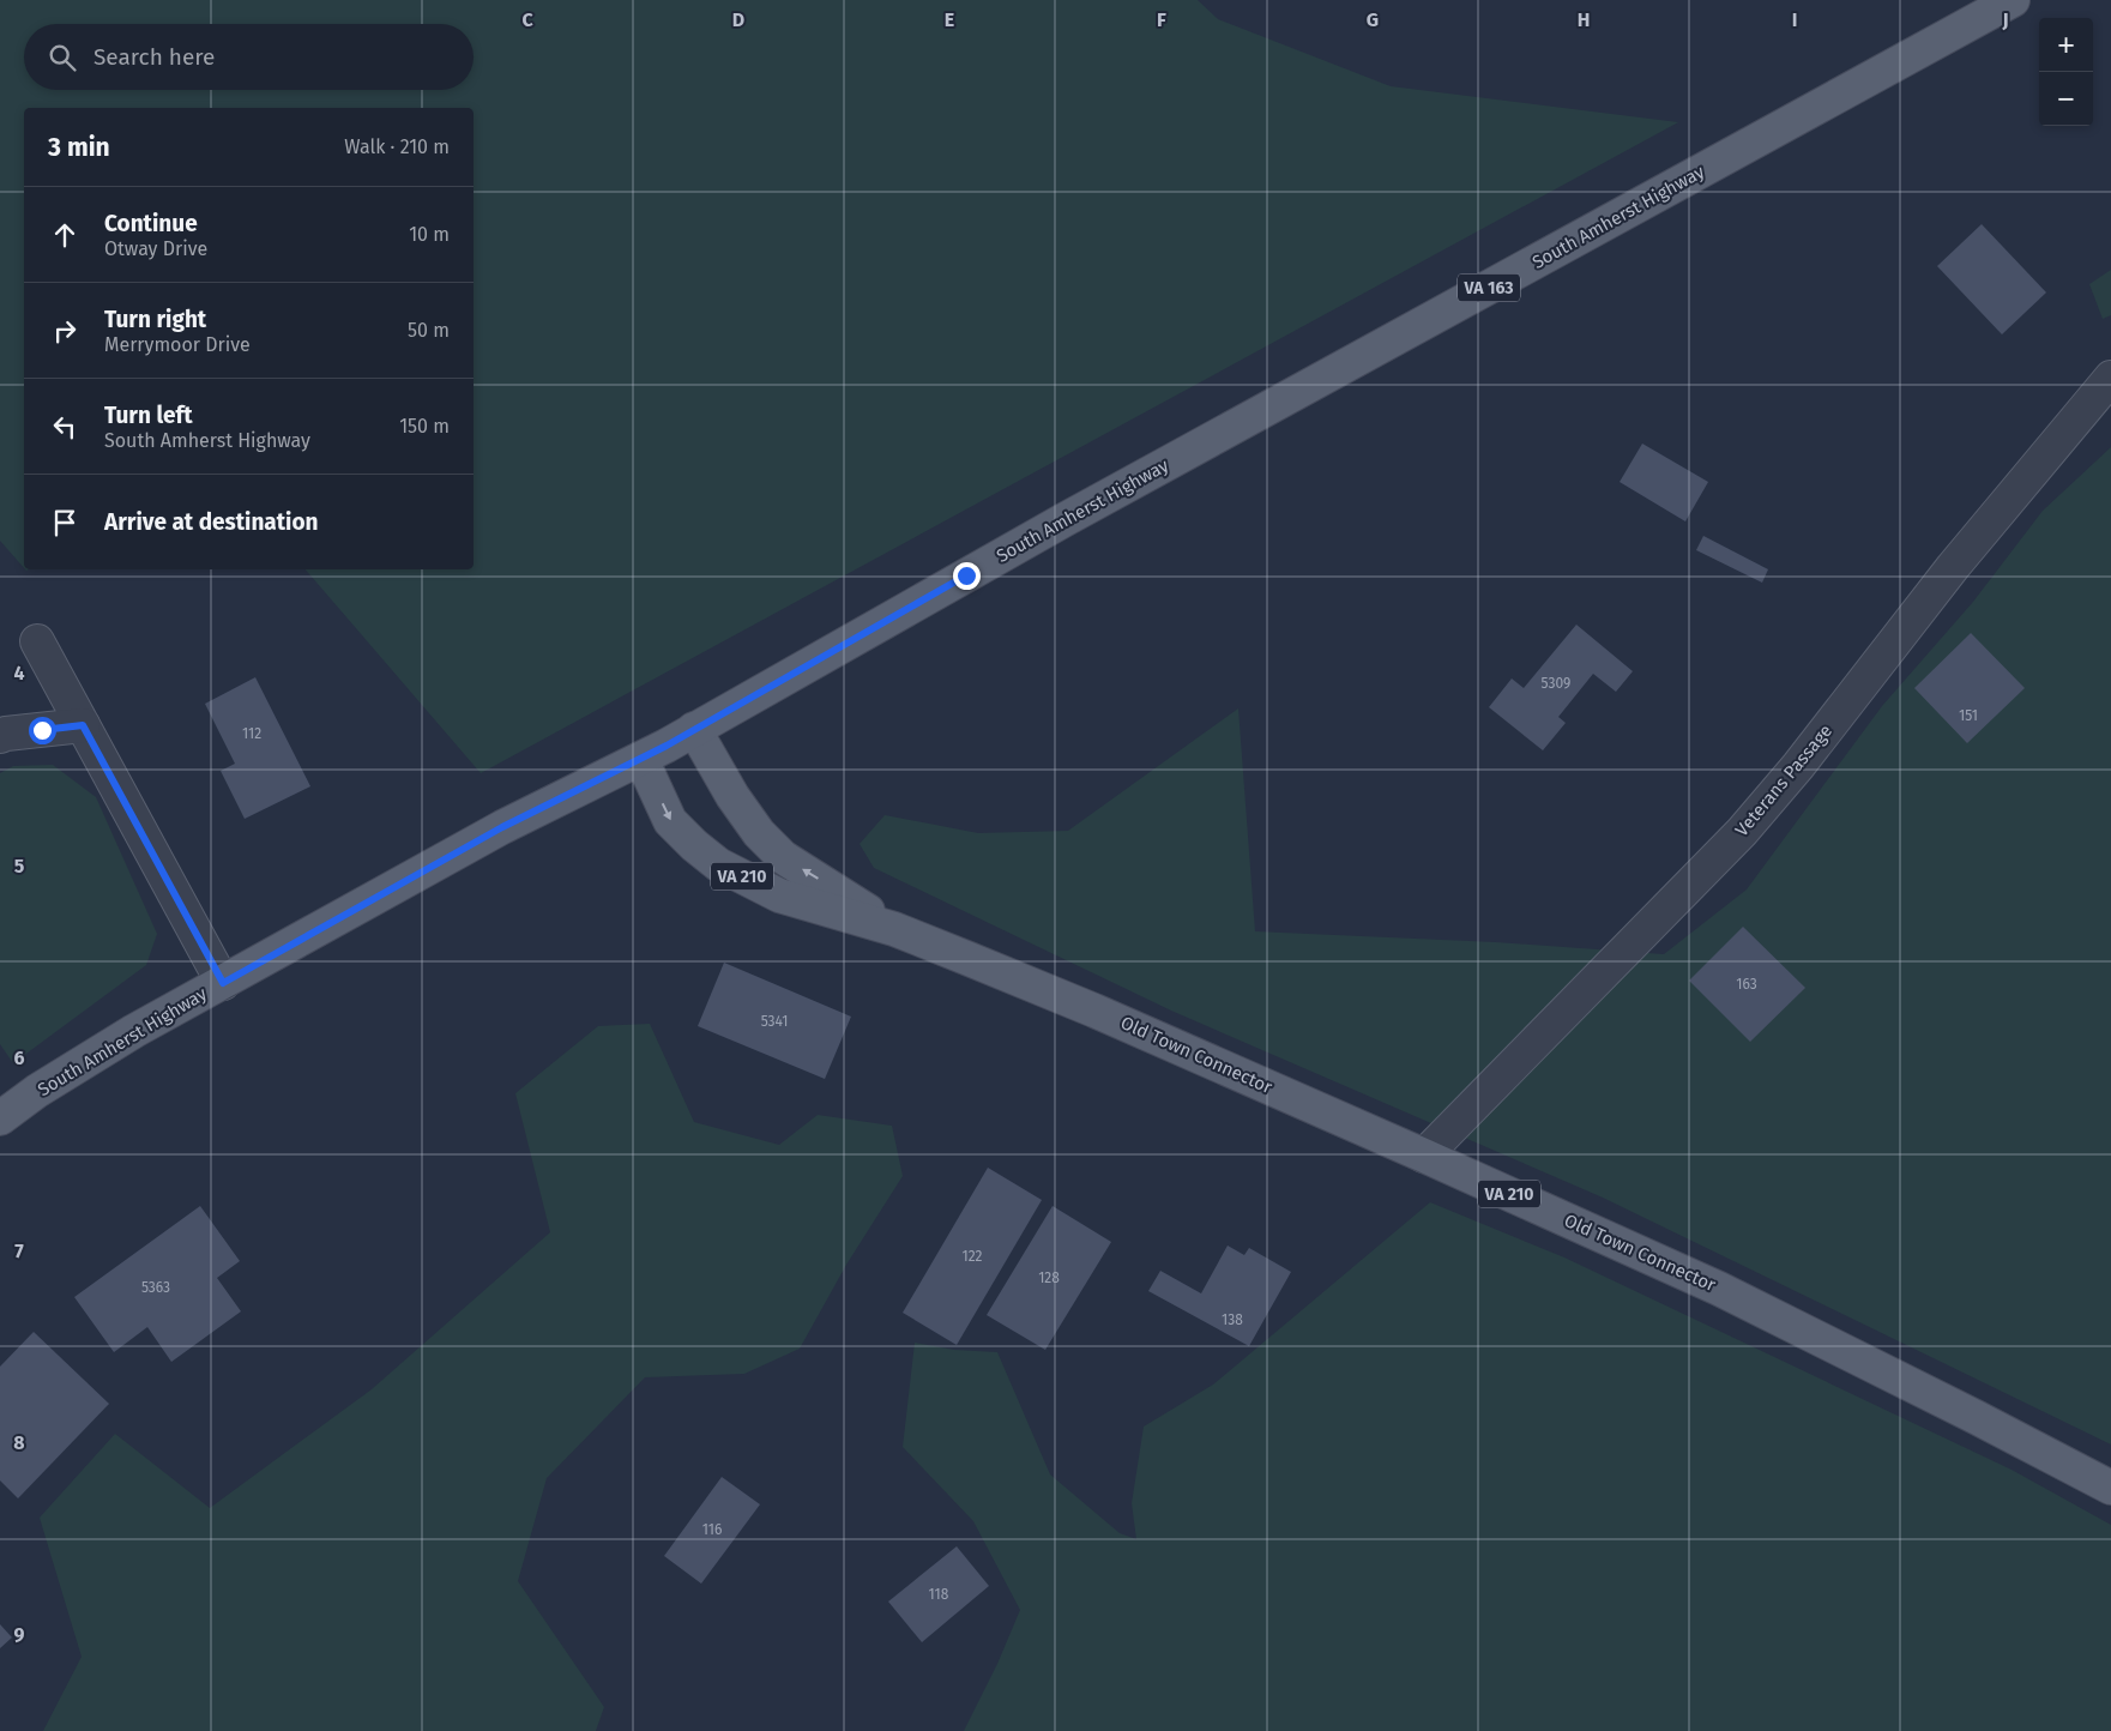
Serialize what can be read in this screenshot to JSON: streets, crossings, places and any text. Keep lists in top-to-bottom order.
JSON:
{
  "streets": {
    "main road": [
      "South Amherst Highway",
      "VA 163",
      "VA 210",
      "Old Town Connector"
    ],
    "street": ["Veterans Passage"]
  },
  "crossings": [
    ["South Amherst Highway", "Old Town Connector"],
    ["Veterans Passage", "Old Town Connector"]
  ],
  "house_numbers": [
    "5309",
    "151",
    "112",
    "163",
    "5341",
    "122",
    "128",
    "5363",
    "138",
    "116",
    "118"
  ],
  "page": {
    "map_buttons": ["+", "−"],
    "search": "Search here",
    "heading": ["3 min", "Walk · 210 m"],
    "list": [
      ["Continue", "Otway Drive", "10 m"],
      ["Turn right", "Merrymoor Drive", "50 m"],
      ["Turn left", "South Amherst Highway", "150 m"],
      "Arrive at destination"
    ]
  },
  "grid": {
    "columns": [
      "C",
      "D",
      "E",
      "F",
      "G",
      "H",
      "I",
      "J"
    ],
    "rows": [
      "4",
      "5",
      "6",
      "7",
      "8",
      "9"
    ]
  }
}
